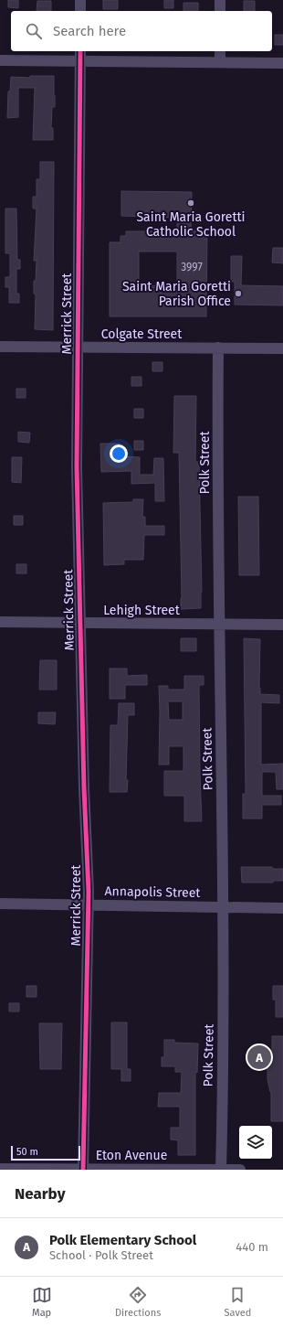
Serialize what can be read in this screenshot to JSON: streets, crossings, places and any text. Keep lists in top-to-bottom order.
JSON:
{
  "streets": {
    "street": [
      "Merrick Street",
      "Colgate Street",
      "Polk Street",
      "Lehigh Street",
      "Annapolis Street",
      "Eton Avenue"
    ]
  },
  "crossings": [
    ["Merrick Street", "Colgate Street"],
    ["Merrick Street", "Lehigh Street"],
    ["Merrick Street", "Annapolis Street"],
    ["Merrick Street", "Eton Avenue"],
    ["Colgate Street", "Polk Street"],
    ["Polk Street", "Lehigh Street"],
    ["Polk Street", "Annapolis Street"],
    ["Polk Street", "Eton Avenue"]
  ],
  "places": ["Saint Maria Goretti Catholic School", "Saint Maria Goretti Parish Office"],
  "house_numbers": ["3997"],
  "scale_bar": "50 m",
  "page": {
    "search": "Search here",
    "pins": "A",
    "scale": "50 m",
    "heading": "Nearby",
    "list": [
      {
        "mark": "A",
        "name": "Polk Elementary School",
        "note": "School · Polk Street",
        "value": "440 m"
      }
    ],
    "nav": ["Map", "Directions", "Saved"]
  }
}
